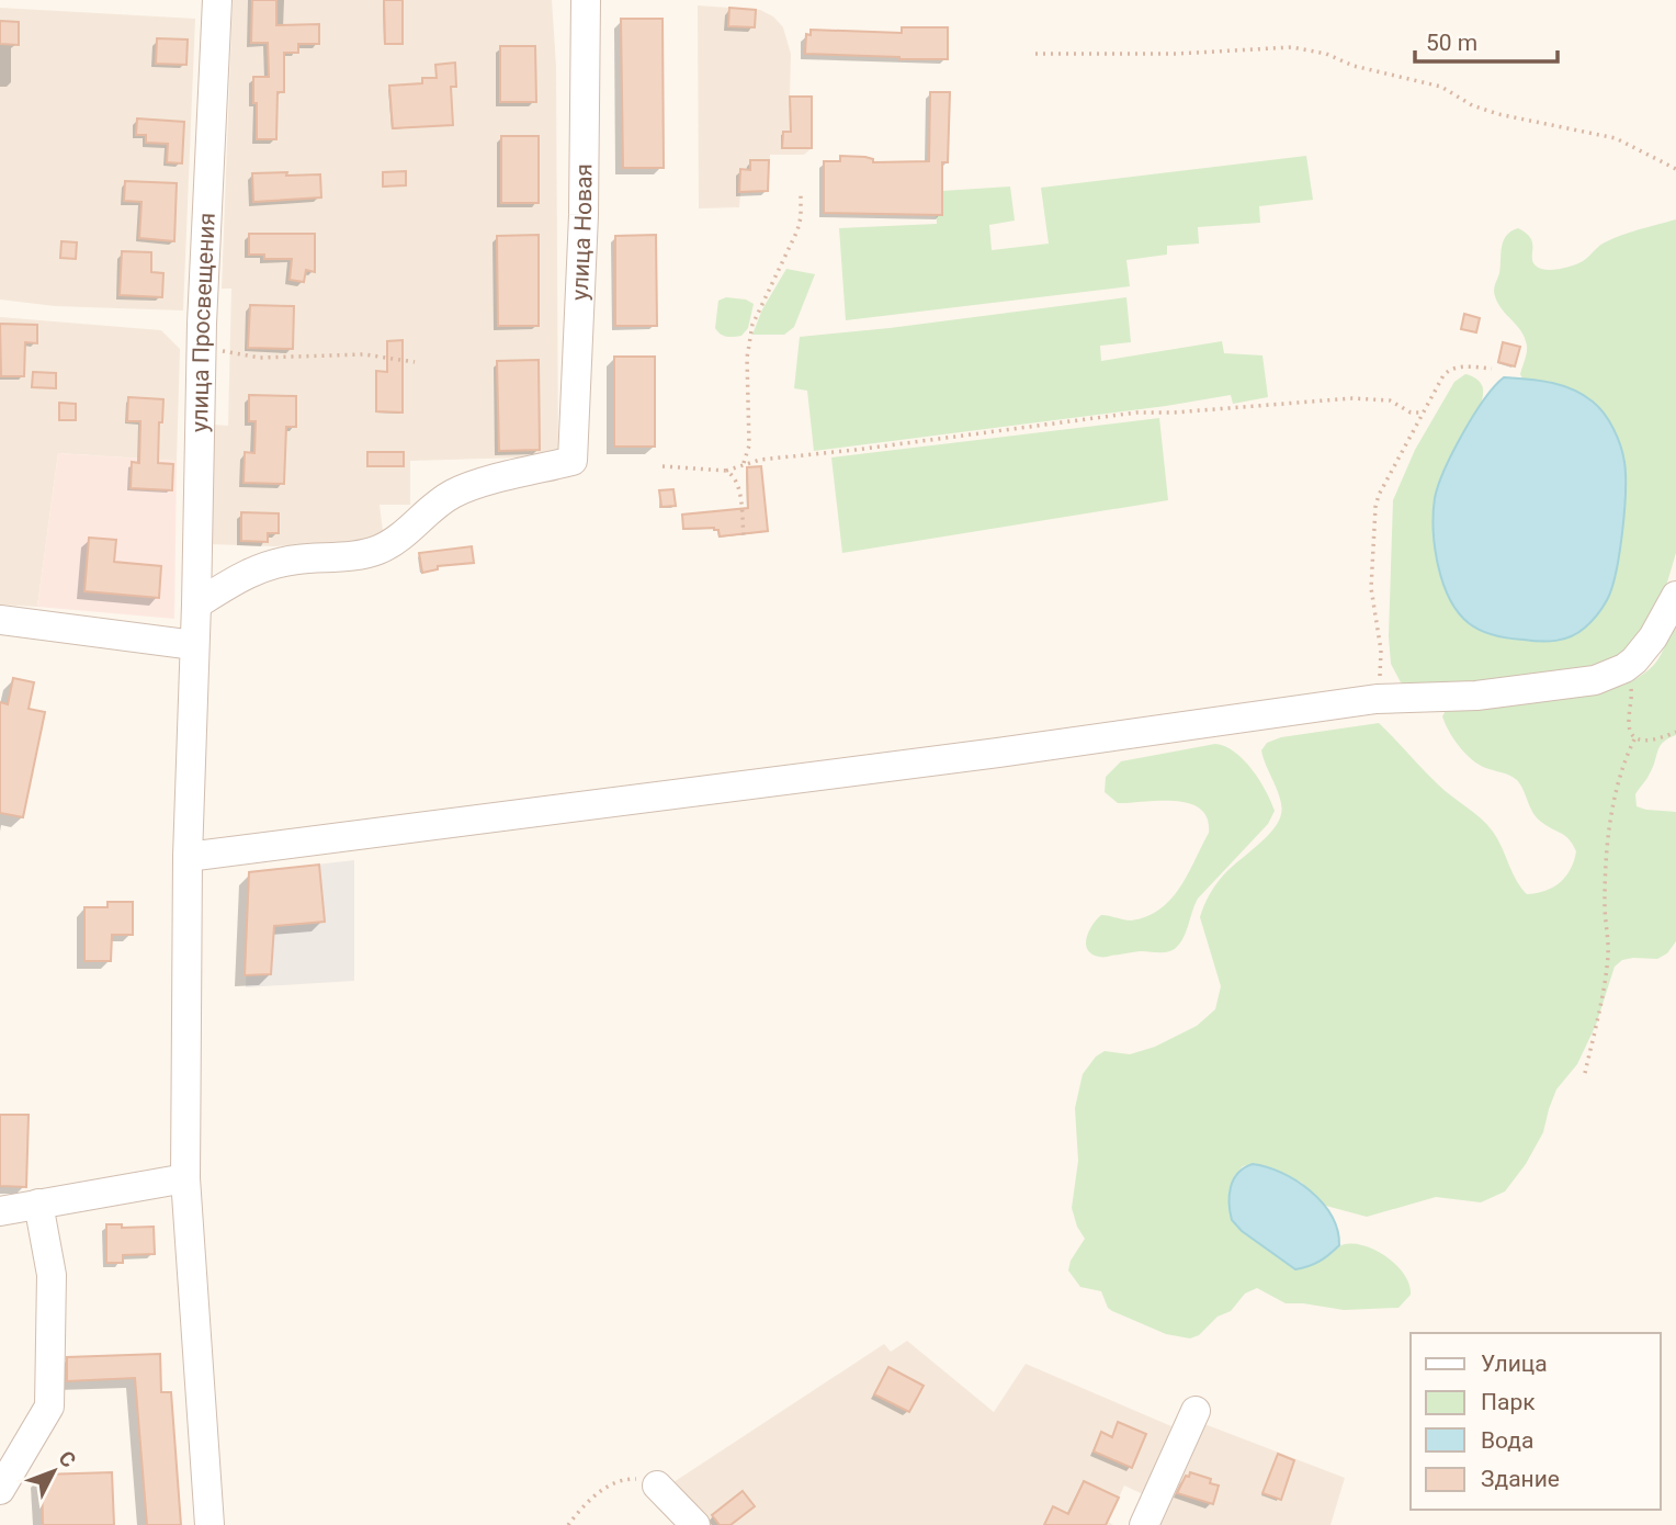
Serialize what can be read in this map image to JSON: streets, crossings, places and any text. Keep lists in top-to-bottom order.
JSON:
{
  "streets": {
    "street": ["улица Новая", "улица Просвещения"]
  },
  "crossings": [
    ["улица Новая", "улица Просвещения"]
  ],
  "legend": [
    "Улица",
    "Парк",
    "Вода",
    "Здание"
  ],
  "scale_bar": "50 m",
  "north": "top right"
}
